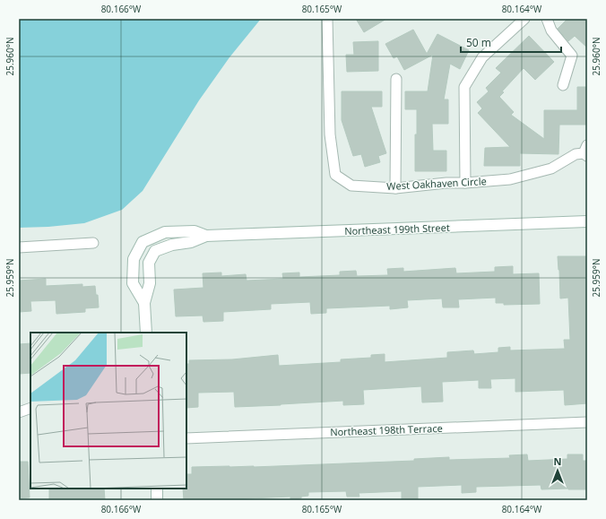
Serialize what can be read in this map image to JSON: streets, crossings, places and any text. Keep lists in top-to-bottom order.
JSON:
{
  "streets": {
    "street": ["West Oakhaven Circle", "Northeast 199th Street", "Northeast 198th Terrace"]
  },
  "scale_bar": "50 m",
  "north": "top",
  "coordinates": [
    "80.166°W",
    "80.165°W",
    "80.164°W",
    "25.960°N",
    "25.959°N"
  ]
}
